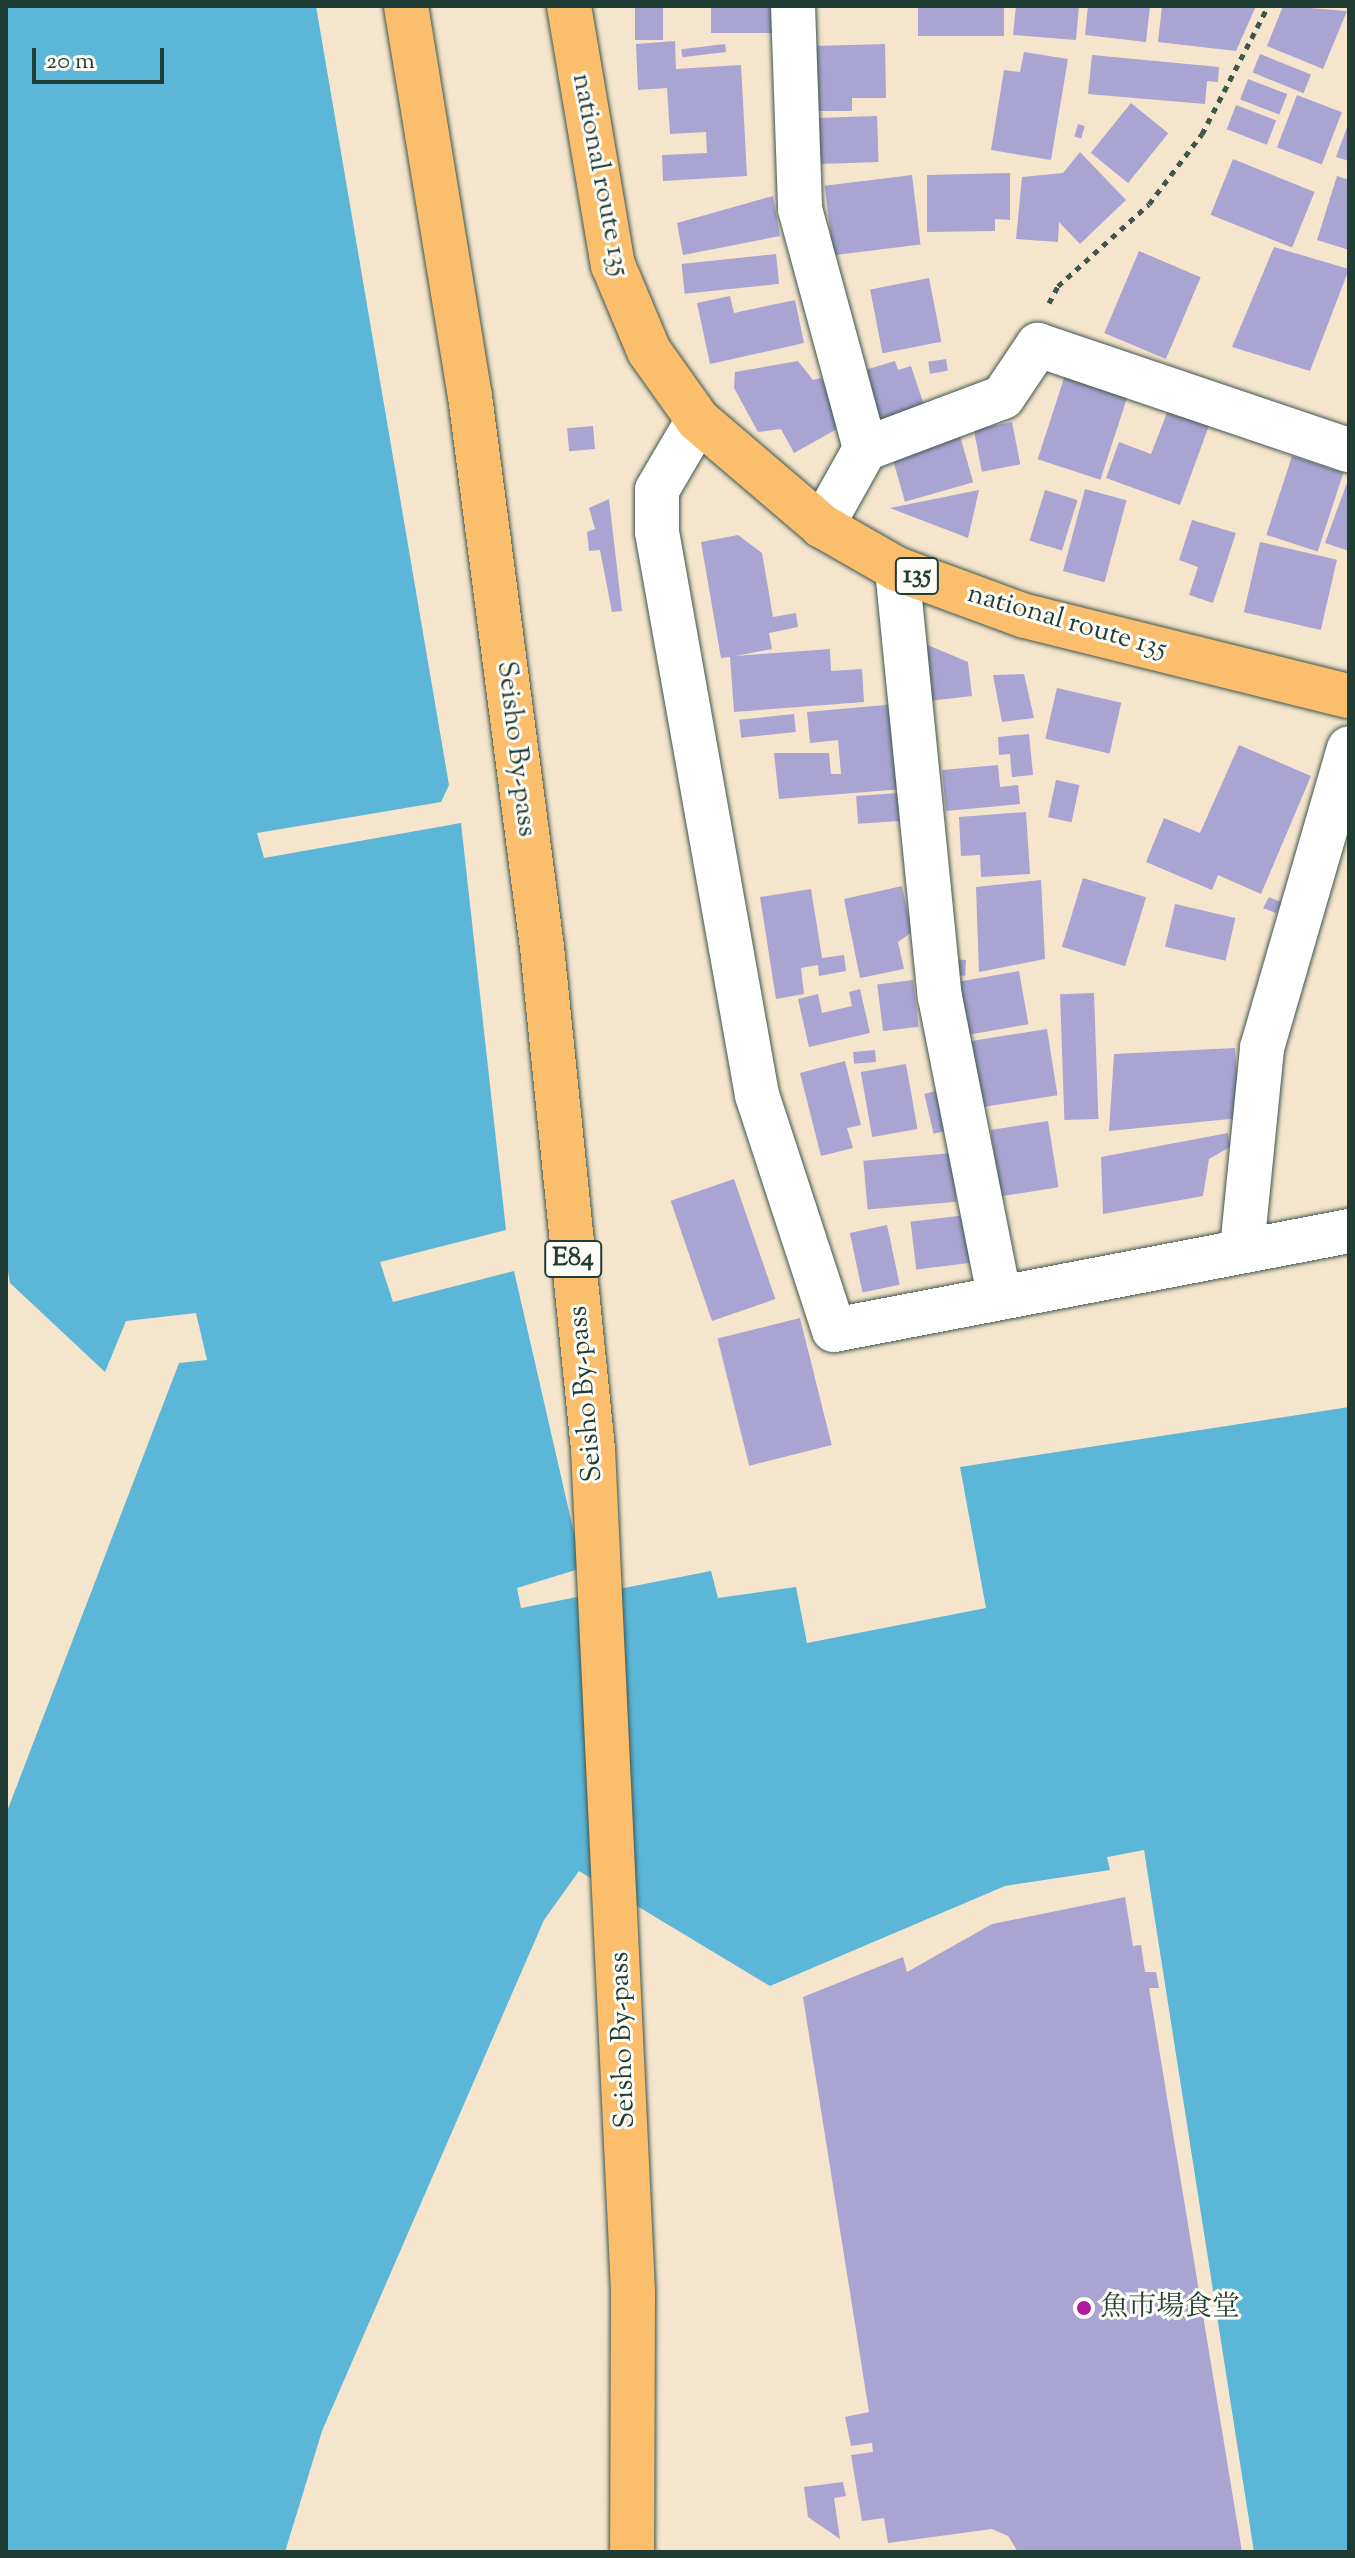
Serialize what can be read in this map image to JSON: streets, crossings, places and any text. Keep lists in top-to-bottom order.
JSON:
{
  "streets": {
    "highway": [
      "national route 135",
      "135",
      "Seisho By-pass",
      "E84"
    ]
  },
  "places": ["魚市場食堂"],
  "scale_bar": "20 m"
}
